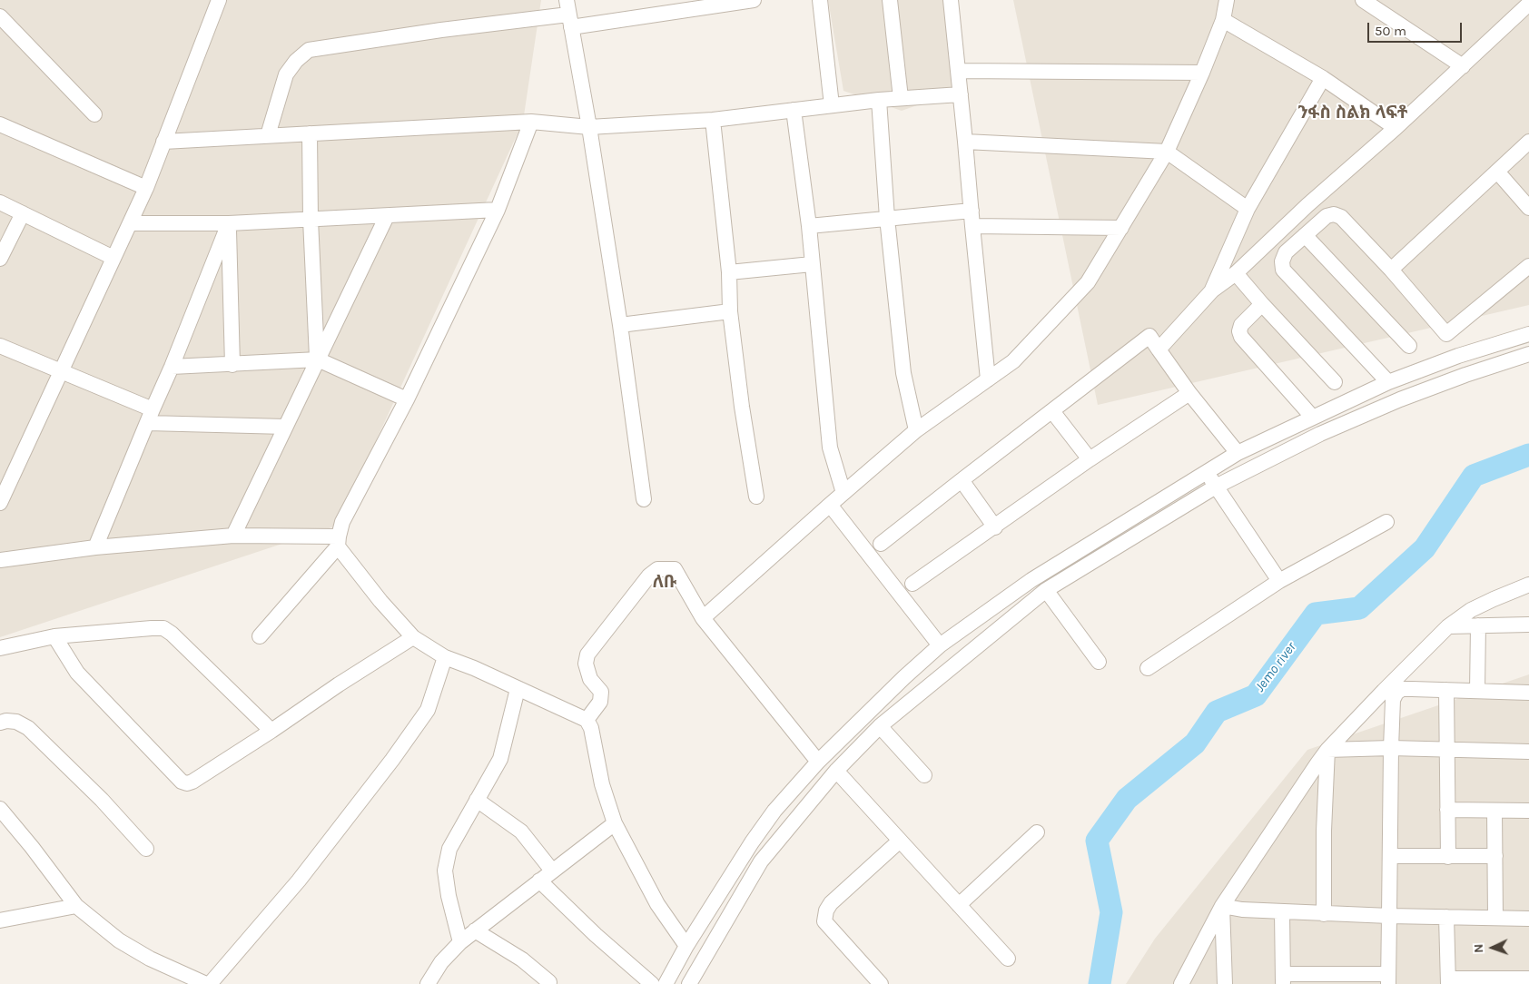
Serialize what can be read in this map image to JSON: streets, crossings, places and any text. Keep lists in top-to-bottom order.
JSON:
{
  "districts": ["ንፋስ ስልክ ላፍቶ", "ለቡ"],
  "water": ["Jemo river"],
  "scale_bar": "50 m",
  "north": "left"
}
